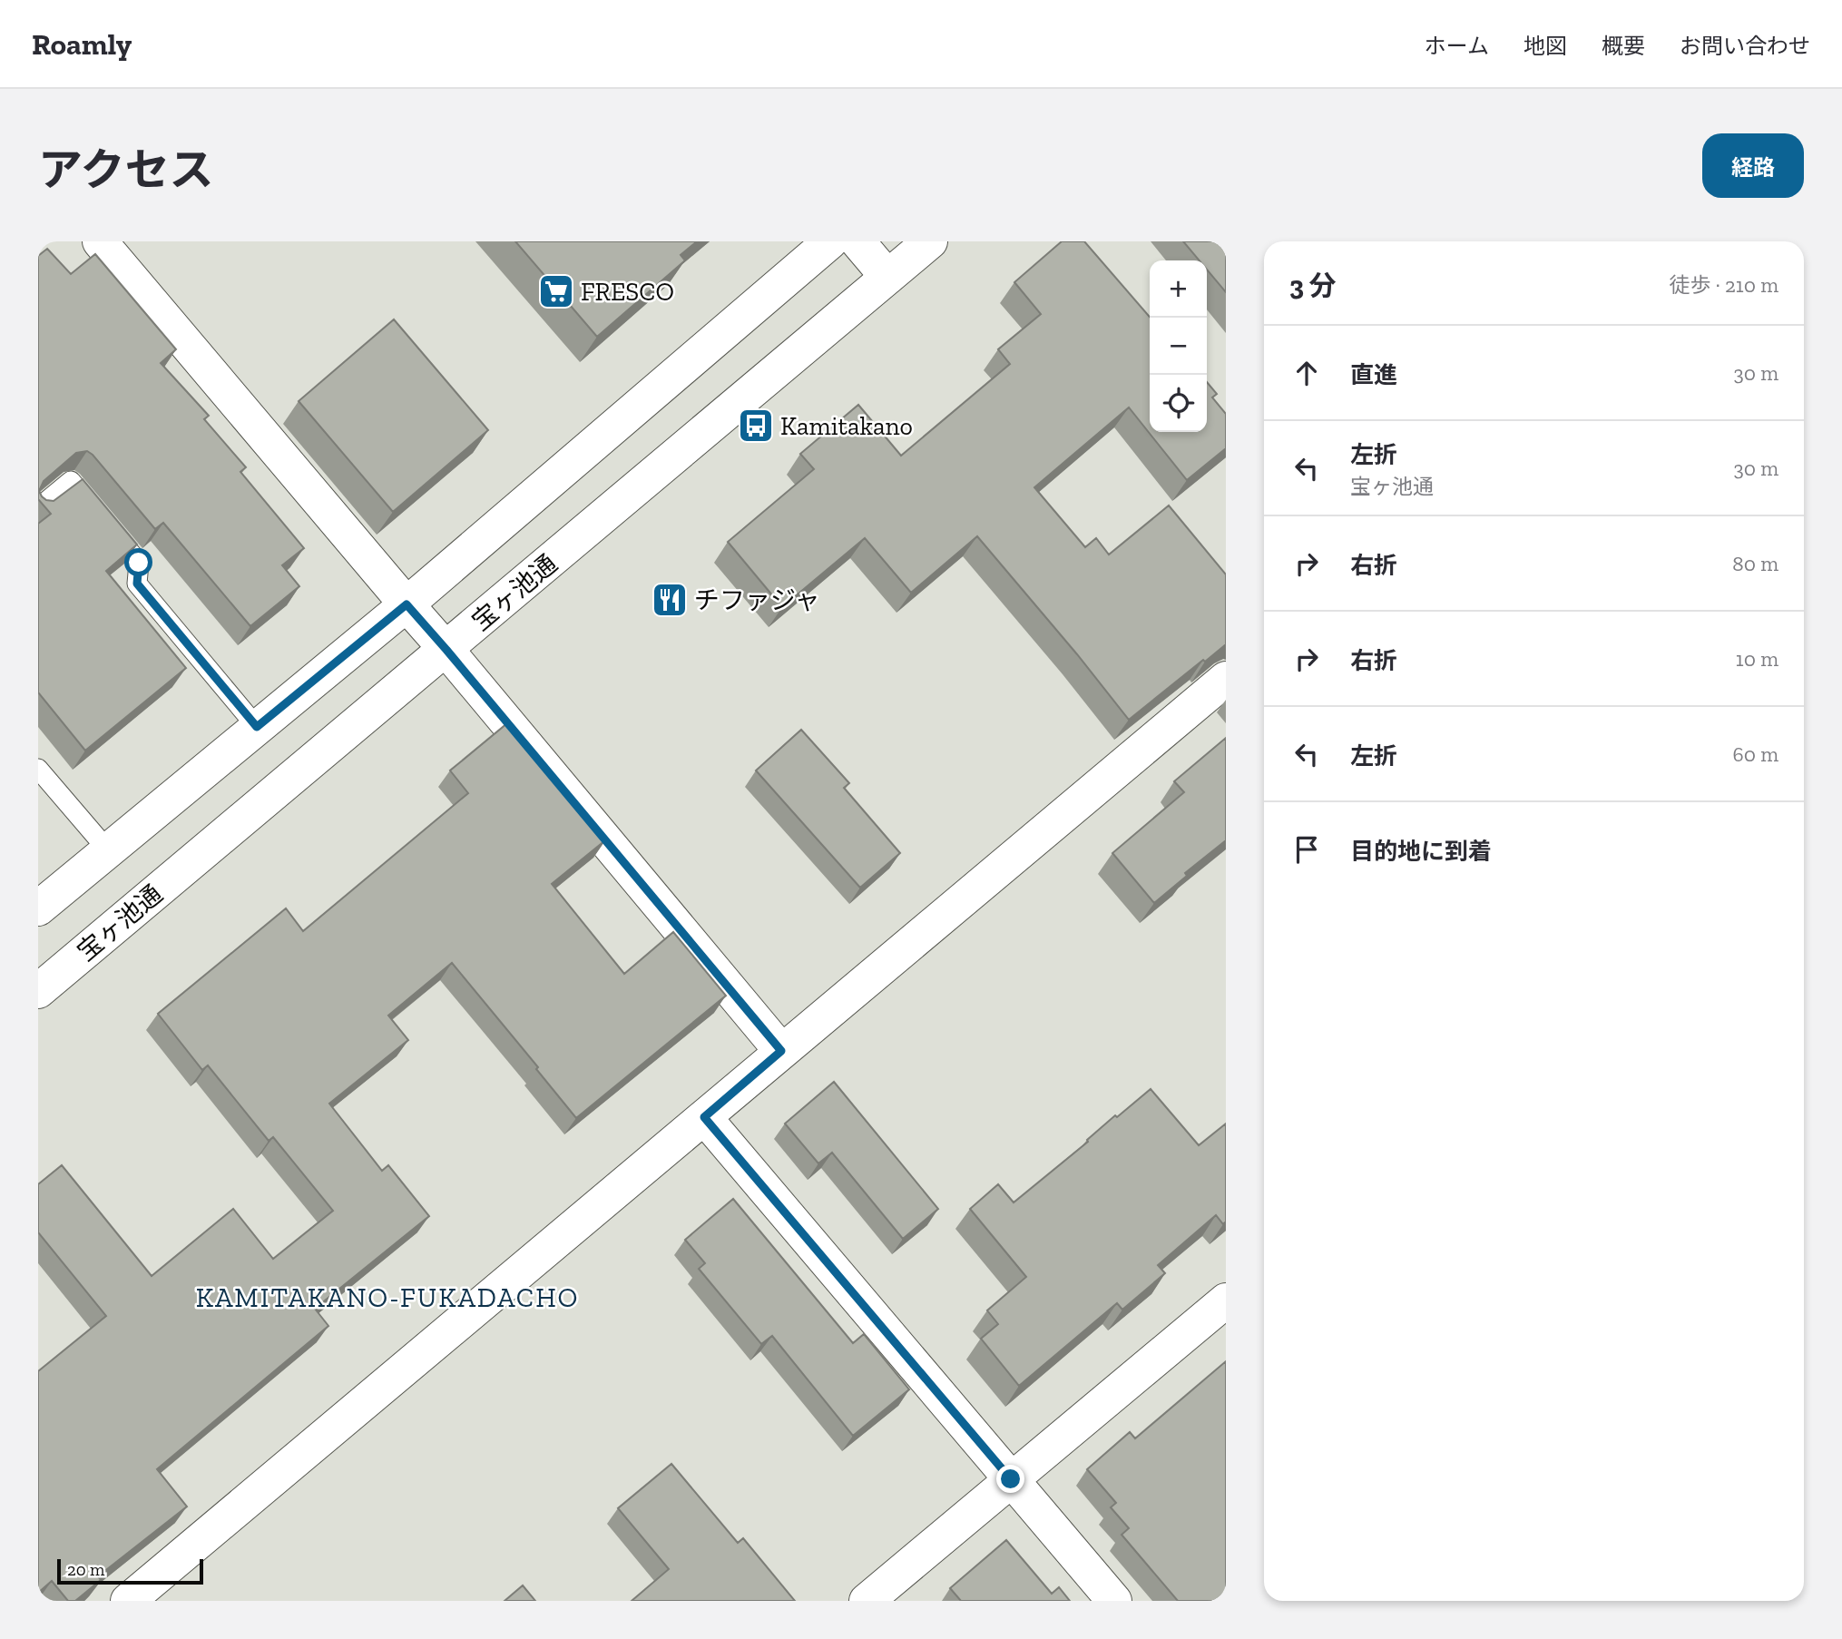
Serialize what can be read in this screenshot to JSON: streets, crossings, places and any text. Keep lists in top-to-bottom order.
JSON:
{
  "streets": {
    "street": ["宝ヶ池通"]
  },
  "districts": ["KAMITAKANO-FUKADACHO"],
  "places": {
    "supermarket": ["FRESCO"],
    "bus stop": ["Kamitakano"],
    "restaurant": ["チファジャ"]
  },
  "scale_bar": "20 m",
  "page": {
    "header": "Roamly",
    "nav": [
      "ホーム",
      "地図",
      "概要",
      "お問い合わせ"
    ],
    "title": "アクセス",
    "buttons": "経路",
    "heading": ["3 分", "徒歩 · 210 m"],
    "map_buttons": ["+", "−"],
    "list": [
      ["直進", "30 m"],
      ["左折", "宝ヶ池通", "30 m"],
      ["右折", "80 m"],
      ["右折", "10 m"],
      ["左折", "60 m"],
      "目的地に到着"
    ],
    "scale": "20 m"
  }
}
